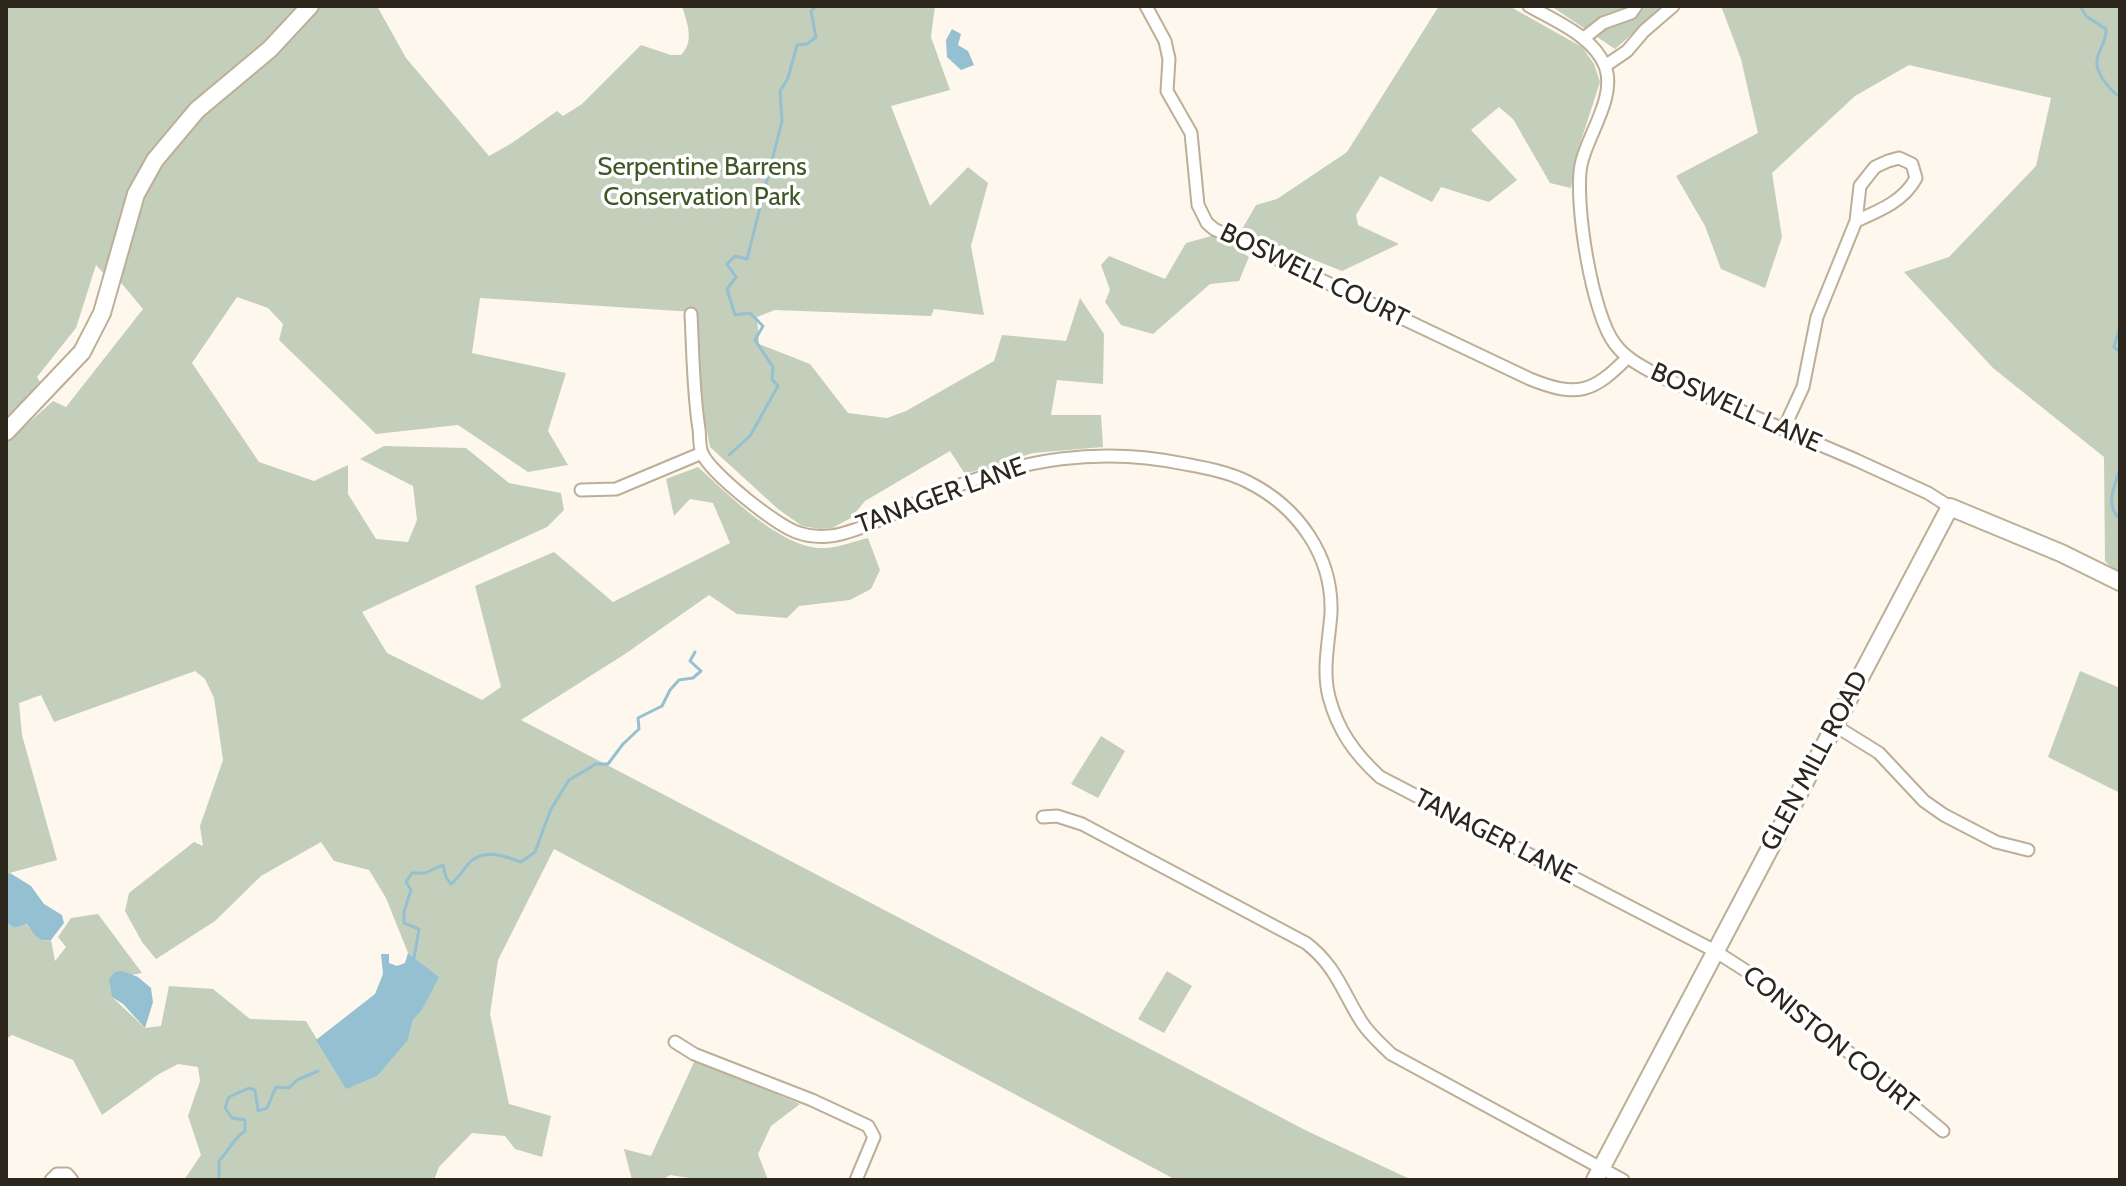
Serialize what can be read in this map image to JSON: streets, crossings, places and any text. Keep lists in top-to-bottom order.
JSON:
{
  "streets": {
    "main road": ["GLEN MILL ROAD"],
    "street": [
      "BOSWELL COURT",
      "BOSWELL LANE",
      "TANAGER LANE",
      "CONISTON COURT"
    ]
  },
  "crossings": [
    ["BOSWELL COURT", "BOSWELL LANE"],
    ["BOSWELL LANE", "GLEN MILL ROAD"],
    ["TANAGER LANE", "GLEN MILL ROAD"],
    ["TANAGER LANE", "CONISTON COURT"],
    ["GLEN MILL ROAD", "CONISTON COURT"]
  ],
  "parks": ["Serpentine Barrens Conservation Park"]
}
